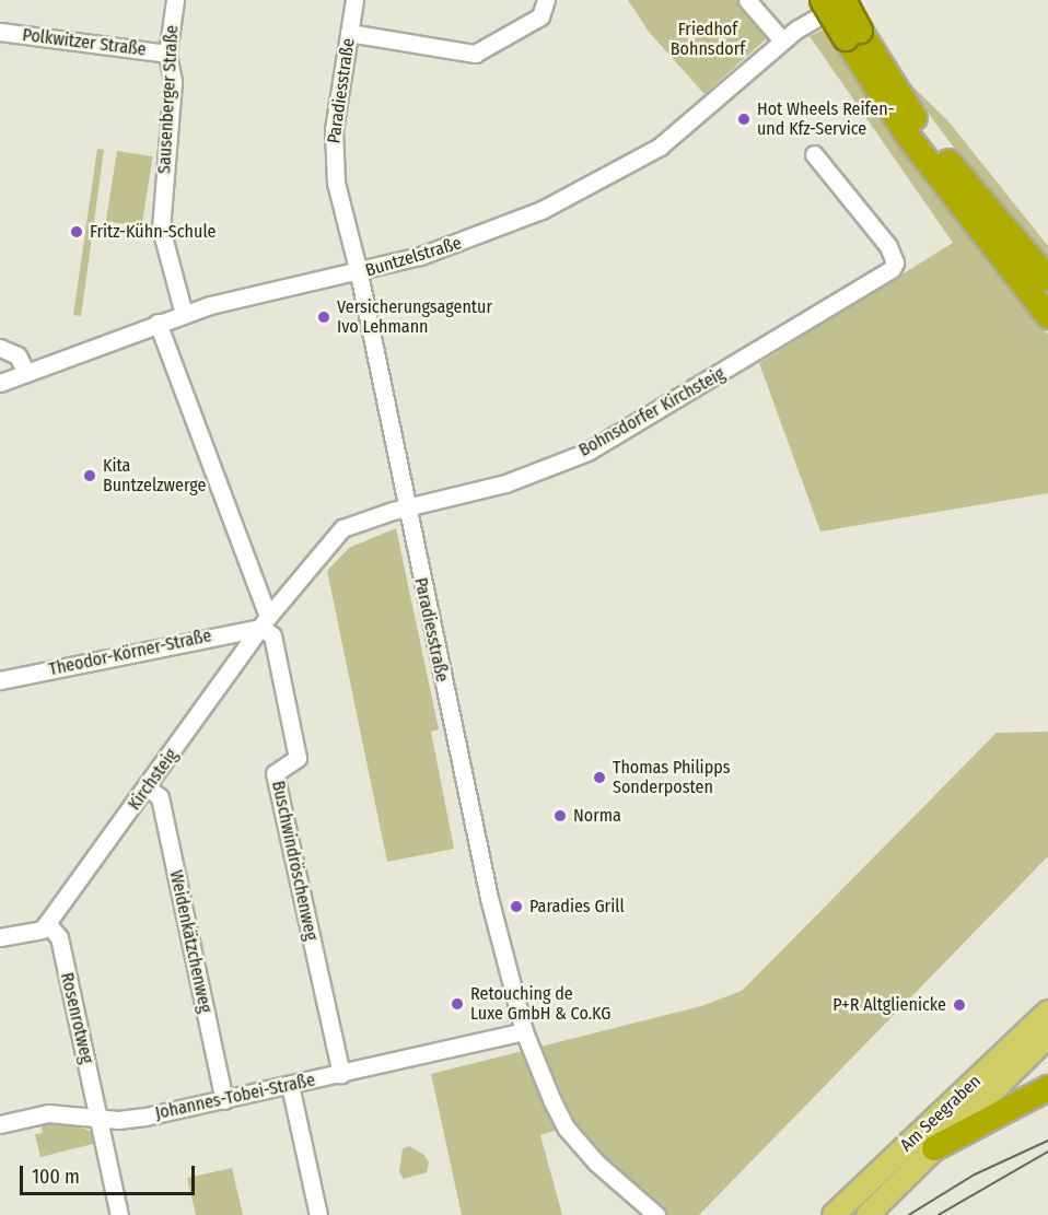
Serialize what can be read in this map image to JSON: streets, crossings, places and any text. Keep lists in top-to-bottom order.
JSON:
{
  "streets": {
    "main road": ["Am Seegraben"],
    "street": [
      "Polkwitzer Straße",
      "Paradiesstraße",
      "Sausenberger Straße",
      "Buntzelstraße",
      "Bohnsdorfer Kirchsteig",
      "Theodor-Körner-Straße",
      "Kirchsteig",
      "Buschwindröschenweg",
      "Weidenkätzchenweg",
      "Rosenrotweg",
      "Johannes-Tobei-Straße"
    ]
  },
  "crossings": [
    ["Polkwitzer Straße", "Sausenberger Straße"],
    ["Paradiesstraße", "Buntzelstraße"],
    ["Paradiesstraße", "Bohnsdorfer Kirchsteig"],
    ["Paradiesstraße", "Johannes-Tobei-Straße"],
    ["Sausenberger Straße", "Buntzelstraße"],
    ["Bohnsdorfer Kirchsteig", "Theodor-Körner-Straße"],
    ["Bohnsdorfer Kirchsteig", "Kirchsteig"],
    ["Bohnsdorfer Kirchsteig", "Buschwindröschenweg"],
    ["Theodor-Körner-Straße", "Kirchsteig"],
    ["Theodor-Körner-Straße", "Buschwindröschenweg"],
    ["Kirchsteig", "Buschwindröschenweg"],
    ["Kirchsteig", "Weidenkätzchenweg"],
    ["Kirchsteig", "Rosenrotweg"],
    ["Buschwindröschenweg", "Johannes-Tobei-Straße"],
    ["Weidenkätzchenweg", "Johannes-Tobei-Straße"],
    ["Rosenrotweg", "Johannes-Tobei-Straße"]
  ],
  "parks": ["Friedhof Bohnsdorf"],
  "places": [
    "Hot Wheels Reifen- und Kfz-Service",
    "Fritz-Kühn-Schule",
    "Versicherungsagentur Ivo Lehmann",
    "Kita Buntzelzwerge",
    "Thomas Philipps Sonderposten",
    "Norma",
    "Paradies Grill",
    "Retouching de Luxe GmbH & Co.KG",
    "P+R Altglienicke"
  ],
  "scale_bar": "100 m"
}
